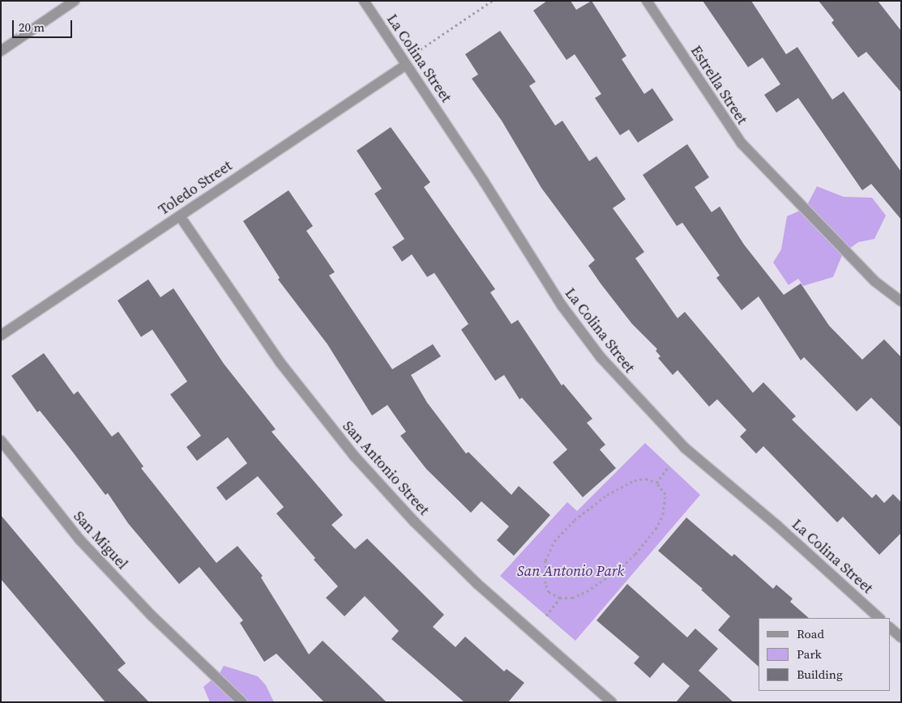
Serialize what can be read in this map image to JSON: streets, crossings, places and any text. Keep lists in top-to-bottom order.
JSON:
{
  "streets": {
    "street": [
      "La Colina Street",
      "Estrella Street",
      "Toledo Street",
      "San Antonio Street",
      "San Miguel"
    ]
  },
  "crossings": [
    ["La Colina Street", "Toledo Street"],
    ["Toledo Street", "San Antonio Street"]
  ],
  "parks": ["San Antonio Park"],
  "legend": ["Road", "Park", "Building"],
  "scale_bar": "20 m"
}
